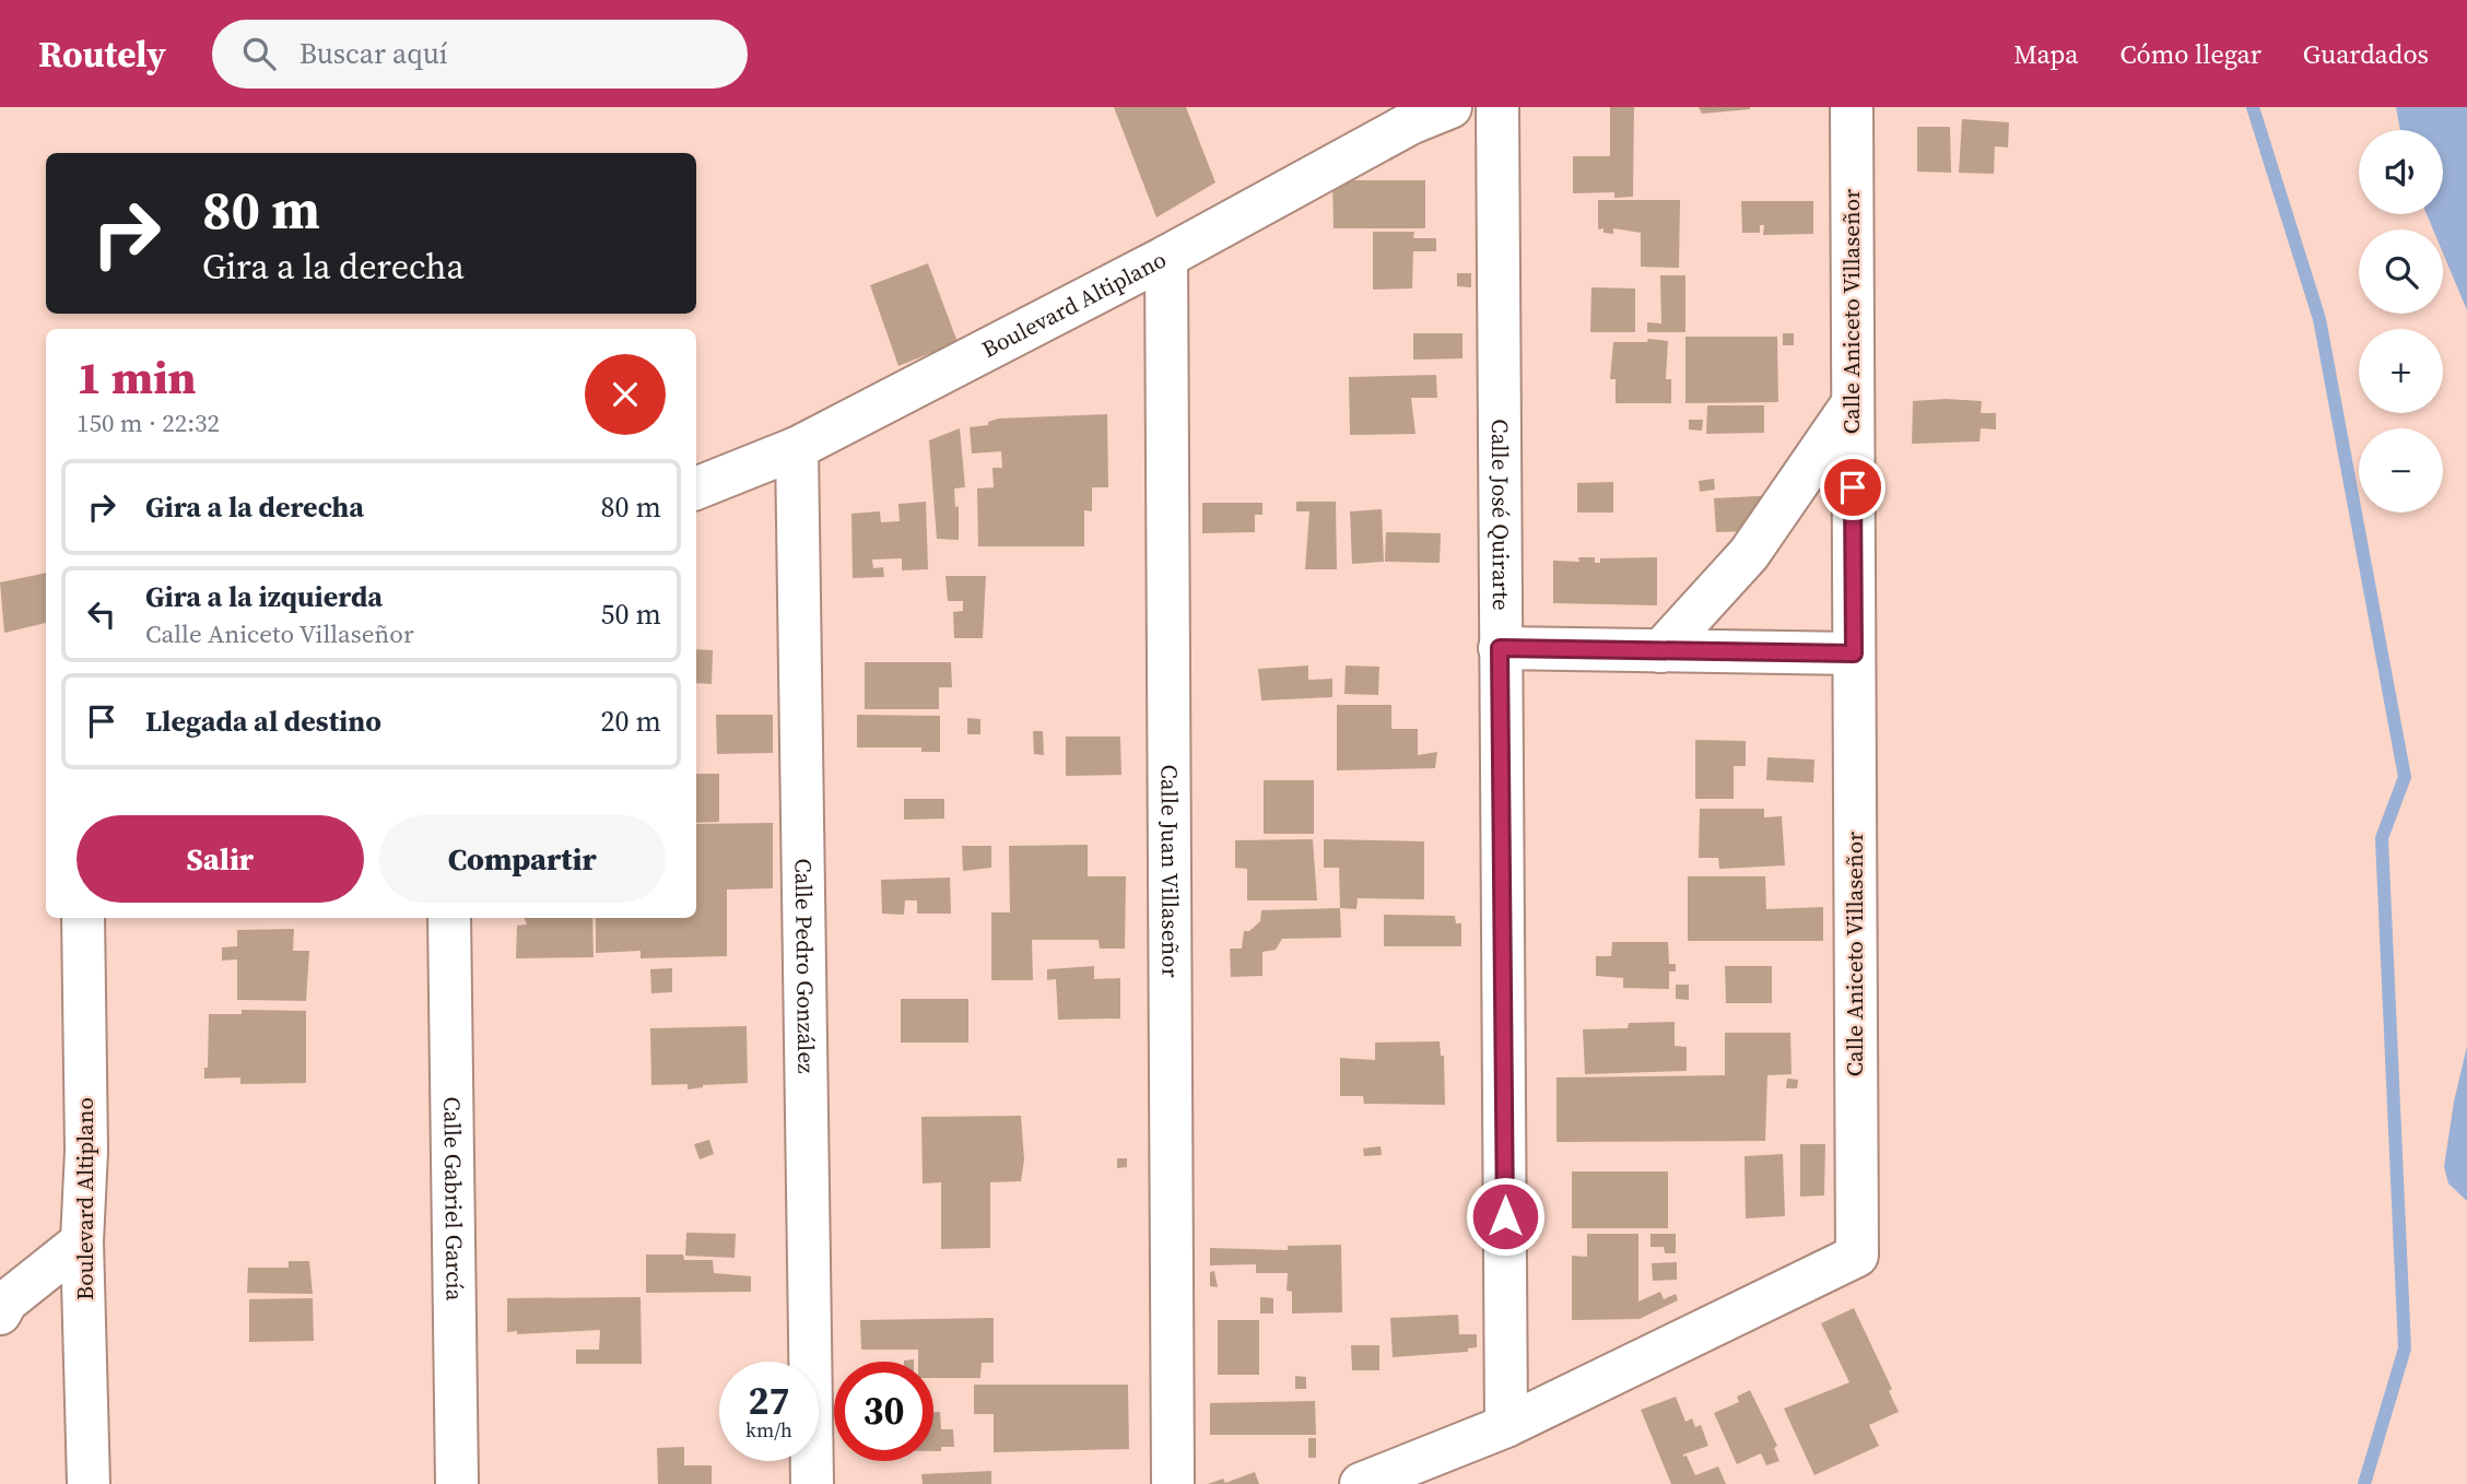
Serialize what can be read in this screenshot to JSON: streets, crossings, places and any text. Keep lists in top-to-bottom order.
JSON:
{
  "streets": {
    "street": [
      "Boulevard Altiplano",
      "Calle Aniceto Villaseñor",
      "Calle José Quirarte",
      "Calle Juan Villaseñor",
      "Calle Pedro González",
      "Calle Gabriel García"
    ]
  },
  "crossings": [
    ["Boulevard Altiplano", "Calle Juan Villaseñor"],
    ["Boulevard Altiplano", "Calle Pedro González"],
    ["Calle Aniceto Villaseñor", "Calle José Quirarte"]
  ],
  "page": {
    "header": "Routely",
    "search": "Buscar aquí",
    "nav": ["Mapa", "Cómo llegar", "Guardados"],
    "map_buttons": ["+", "−"],
    "turn": ["80 m", "Gira a la derecha"],
    "heading": ["1 min", "150 m · 22:32"],
    "list": [
      {
        "name": "Gira a la derecha",
        "value": "80 m"
      },
      {
        "name": "Gira a la izquierda",
        "note": "Calle Aniceto Villaseñor",
        "value": "50 m"
      },
      {
        "name": "Llegada al destino",
        "value": "20 m"
      }
    ],
    "buttons": ["Salir", "Compartir"],
    "speed": "27 km/h",
    "limit": "30"
  }
}
